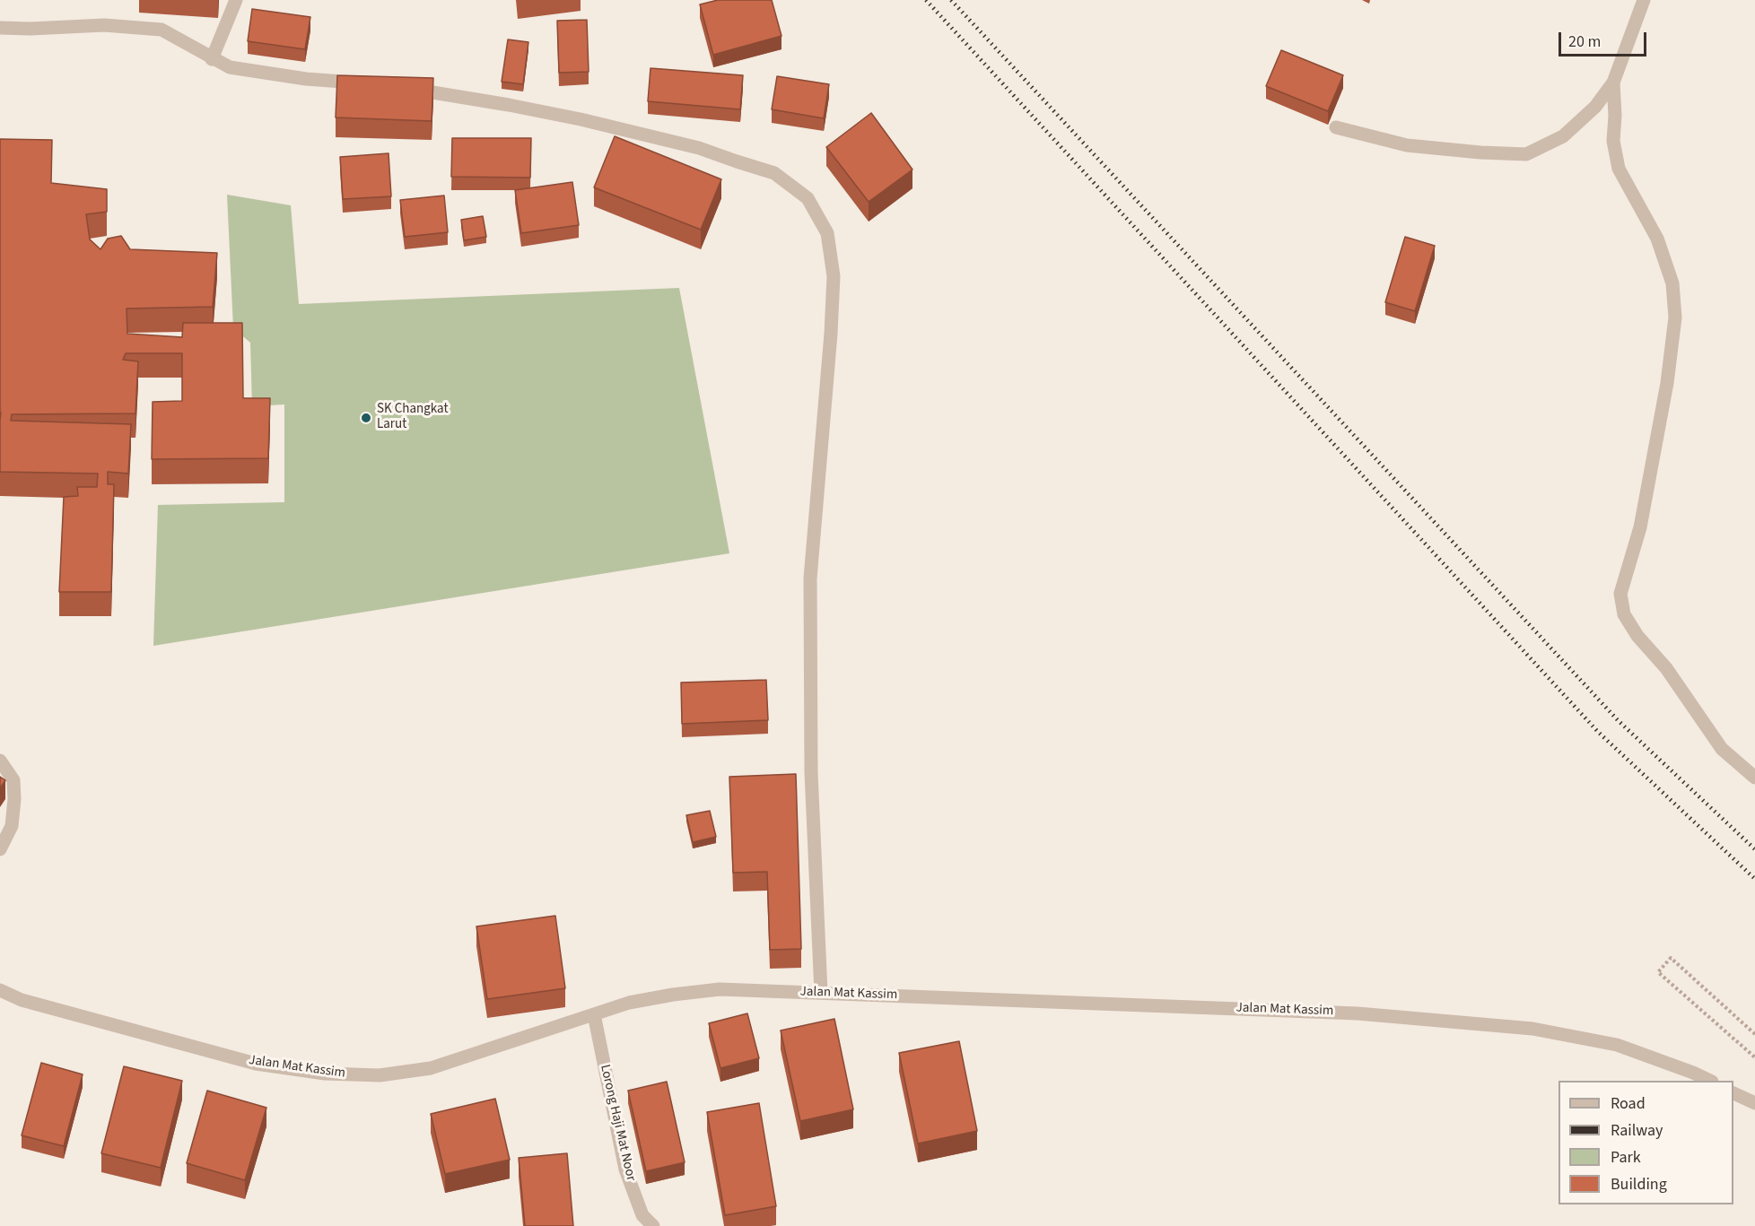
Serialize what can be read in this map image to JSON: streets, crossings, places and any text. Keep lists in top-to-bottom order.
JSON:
{
  "streets": {
    "street": ["Jalan Mat Kassim", "Lorong Haji Mat Noor"]
  },
  "crossings": [
    ["Jalan Mat Kassim", "Lorong Haji Mat Noor"]
  ],
  "places": ["SK Changkat Larut"],
  "legend": [
    "Road",
    "Railway",
    "Park",
    "Building"
  ],
  "scale_bar": "20 m"
}
